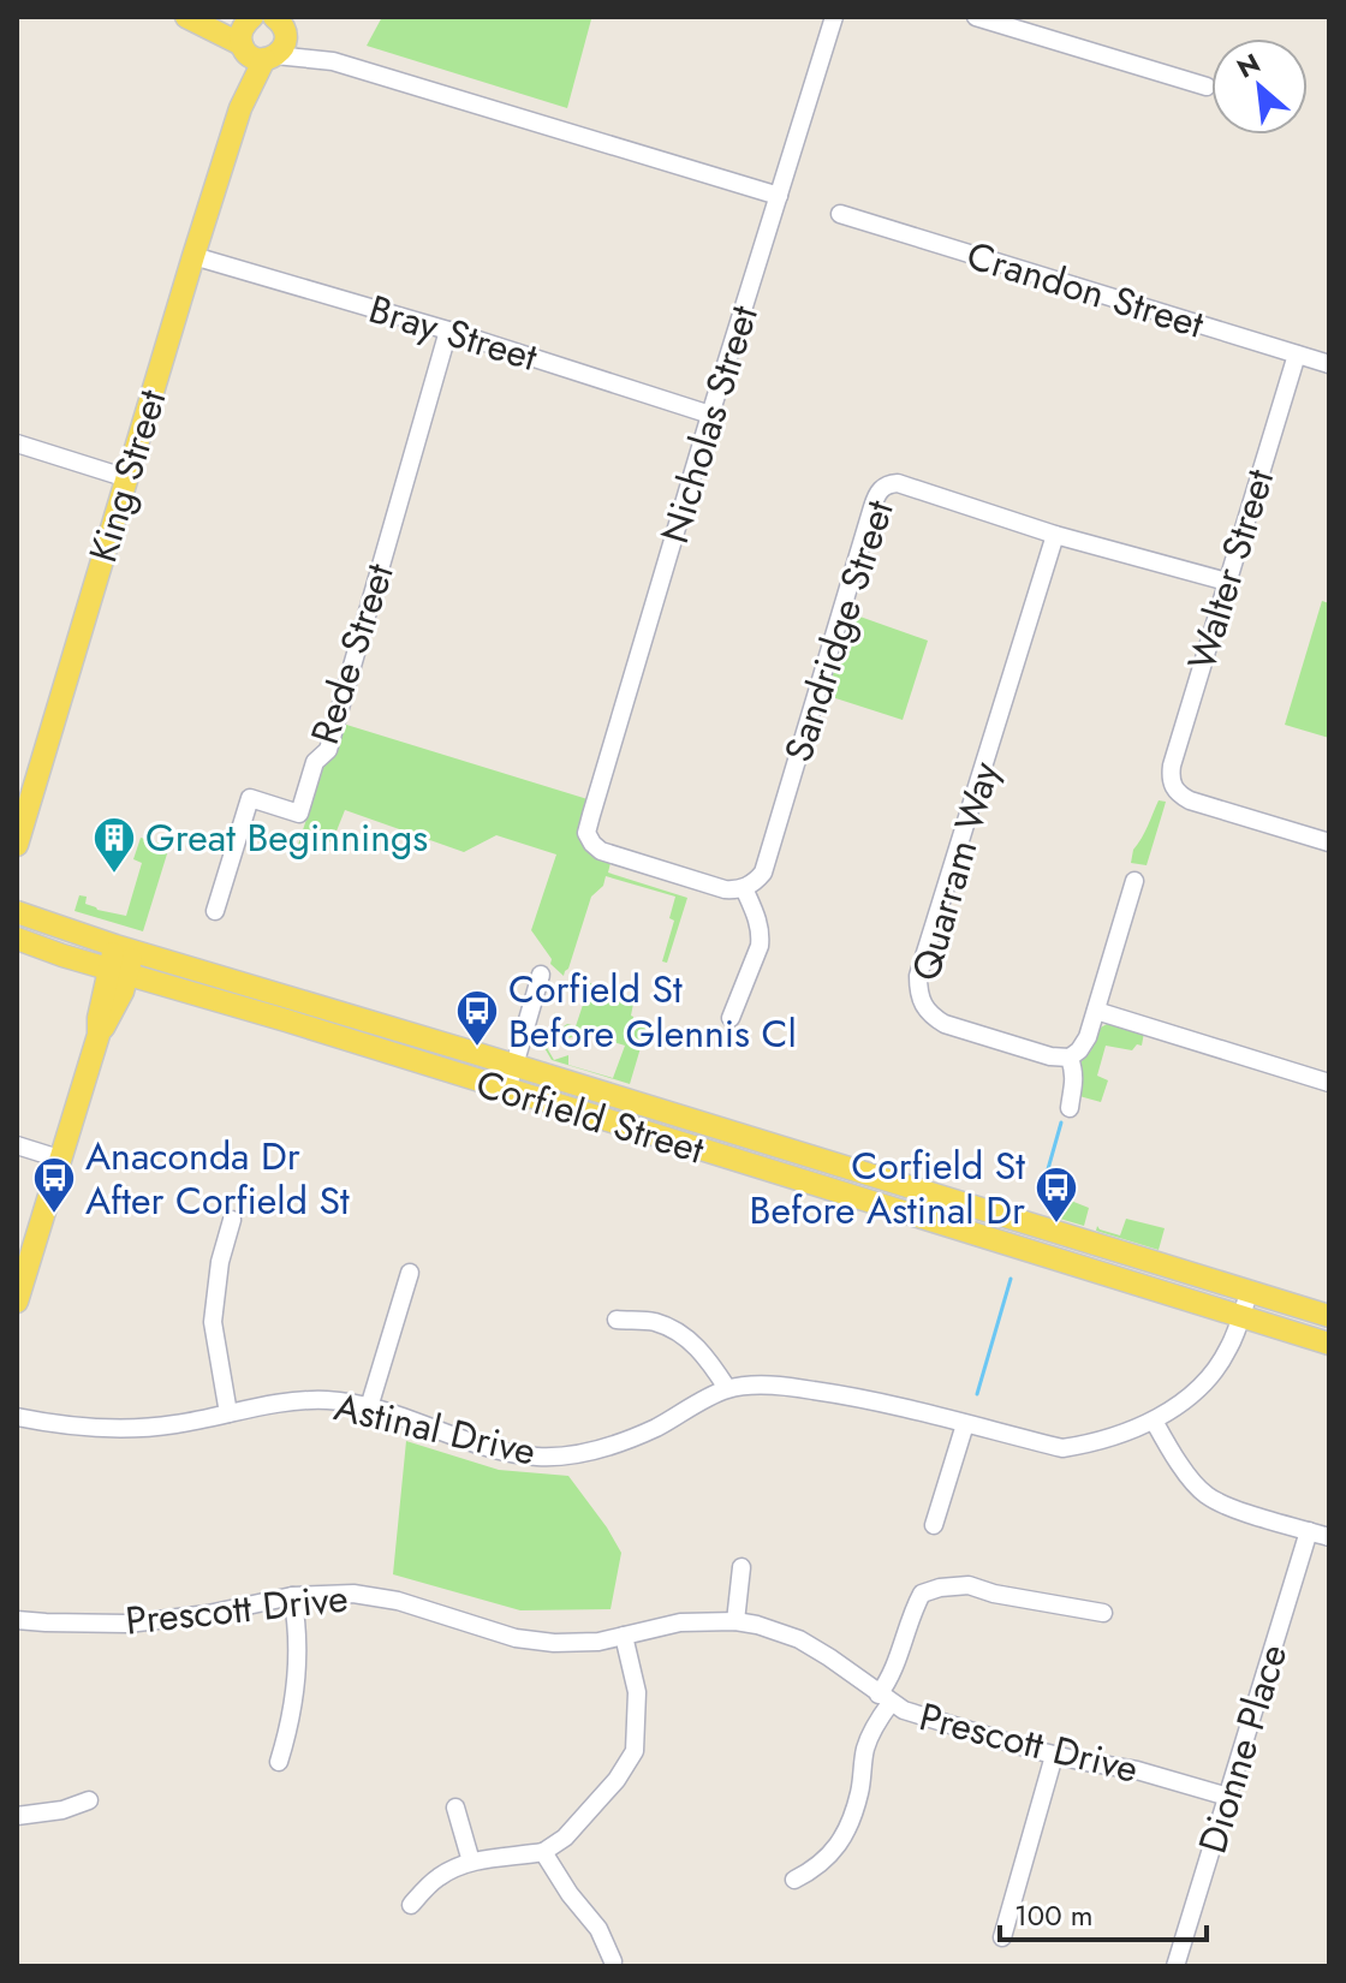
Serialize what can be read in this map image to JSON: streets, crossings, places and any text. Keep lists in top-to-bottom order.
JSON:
{
  "streets": {
    "main road": ["King Street", "Corfield Street"],
    "street": [
      "Crandon Street",
      "Bray Street",
      "Nicholas Street",
      "Walter Street",
      "Sandridge Street",
      "Rede Street",
      "Quarram Way",
      "Astinal Drive",
      "Prescott Drive",
      "Dionne Place"
    ]
  },
  "crossings": [
    ["Crandon Street", "Walter Street"],
    ["Bray Street", "Nicholas Street"],
    ["Bray Street", "King Street"],
    ["Bray Street", "Rede Street"],
    ["Nicholas Street", "Sandridge Street"],
    ["Walter Street", "Sandridge Street"],
    ["Sandridge Street", "Quarram Way"],
    ["Corfield Street", "Astinal Drive"],
    ["Prescott Drive", "Dionne Place"]
  ],
  "places": {
    "building": ["Great Beginnings"],
    "bus stop": ["Corfield St Before Glennis Cl", "Anaconda Dr After Corfield St", "Corfield St Before Astinal Dr"]
  },
  "scale_bar": "100 m",
  "north": "top left"
}
